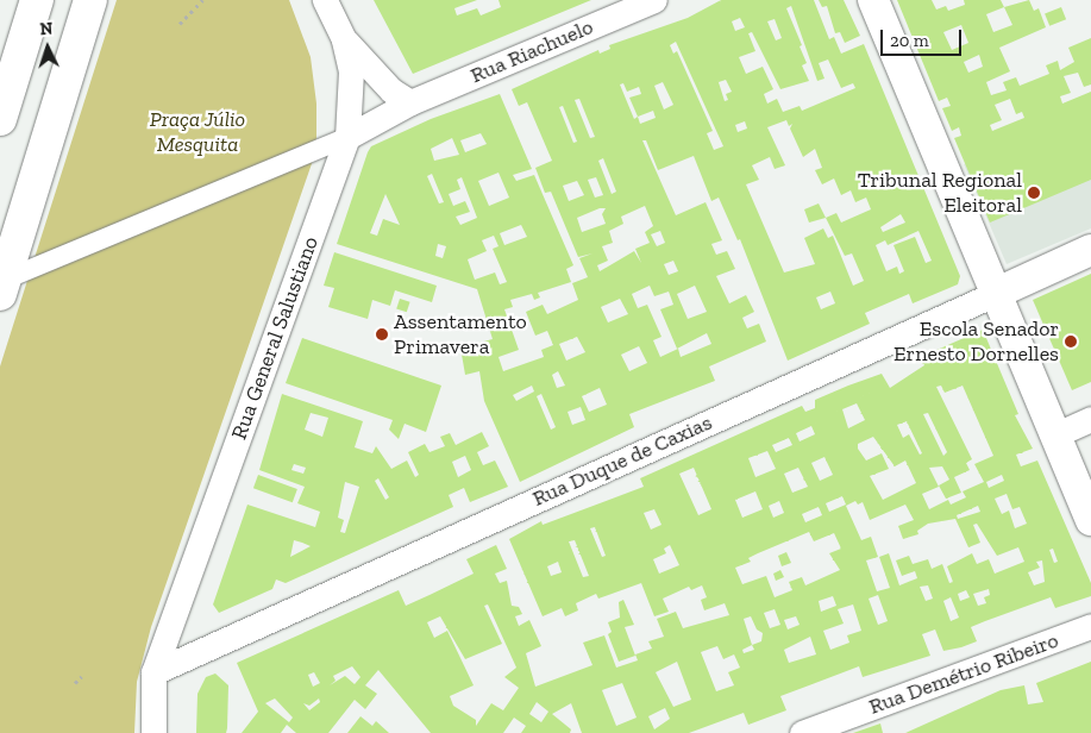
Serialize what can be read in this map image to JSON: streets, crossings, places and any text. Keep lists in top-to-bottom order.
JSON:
{
  "streets": {
    "street": [
      "Rua Riachuelo",
      "Rua General Salustiano",
      "Rua Duque de Caxias",
      "Rua Demétrio Ribeiro"
    ]
  },
  "crossings": [
    ["Rua Riachuelo", "Rua General Salustiano"],
    ["Rua General Salustiano", "Rua Duque de Caxias"]
  ],
  "parks": ["Praça Júlio Mesquita"],
  "places": ["Tribunal Regional Eleitoral", "Assentamento Primavera", "Escola Senador Ernesto Dornelles"],
  "scale_bar": "20 m",
  "north": "top"
}
